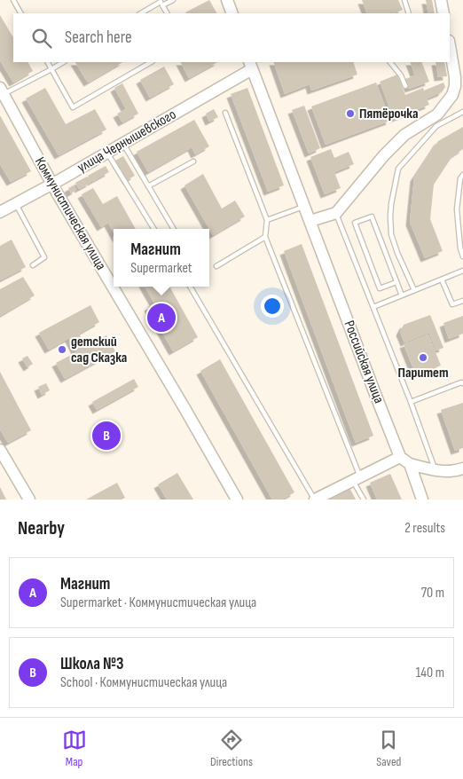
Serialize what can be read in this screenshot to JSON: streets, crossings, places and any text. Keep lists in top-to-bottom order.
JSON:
{
  "streets": {
    "main road": ["улица Чернышевского", "Коммунистическая улица", "Российская улица"]
  },
  "crossings": [
    ["улица Чернышевского", "Коммунистическая улица"],
    ["улица Чернышевского", "Российская улица"]
  ],
  "places": ["Пятёрочка", "детский сад Сказка", "Паритет"],
  "page": {
    "search": "Search here",
    "popup": ["Магнит", "Supermarket"],
    "pins": ["A", "B"],
    "heading": ["Nearby", "2 results"],
    "list": [
      {
        "mark": "A",
        "name": "Магнит",
        "note": "Supermarket · Коммунистическая улица",
        "value": "70 m"
      },
      {
        "mark": "B",
        "name": "Школа №3",
        "note": "School · Коммунистическая улица",
        "value": "140 m"
      }
    ],
    "nav": ["Map", "Directions", "Saved"]
  }
}
